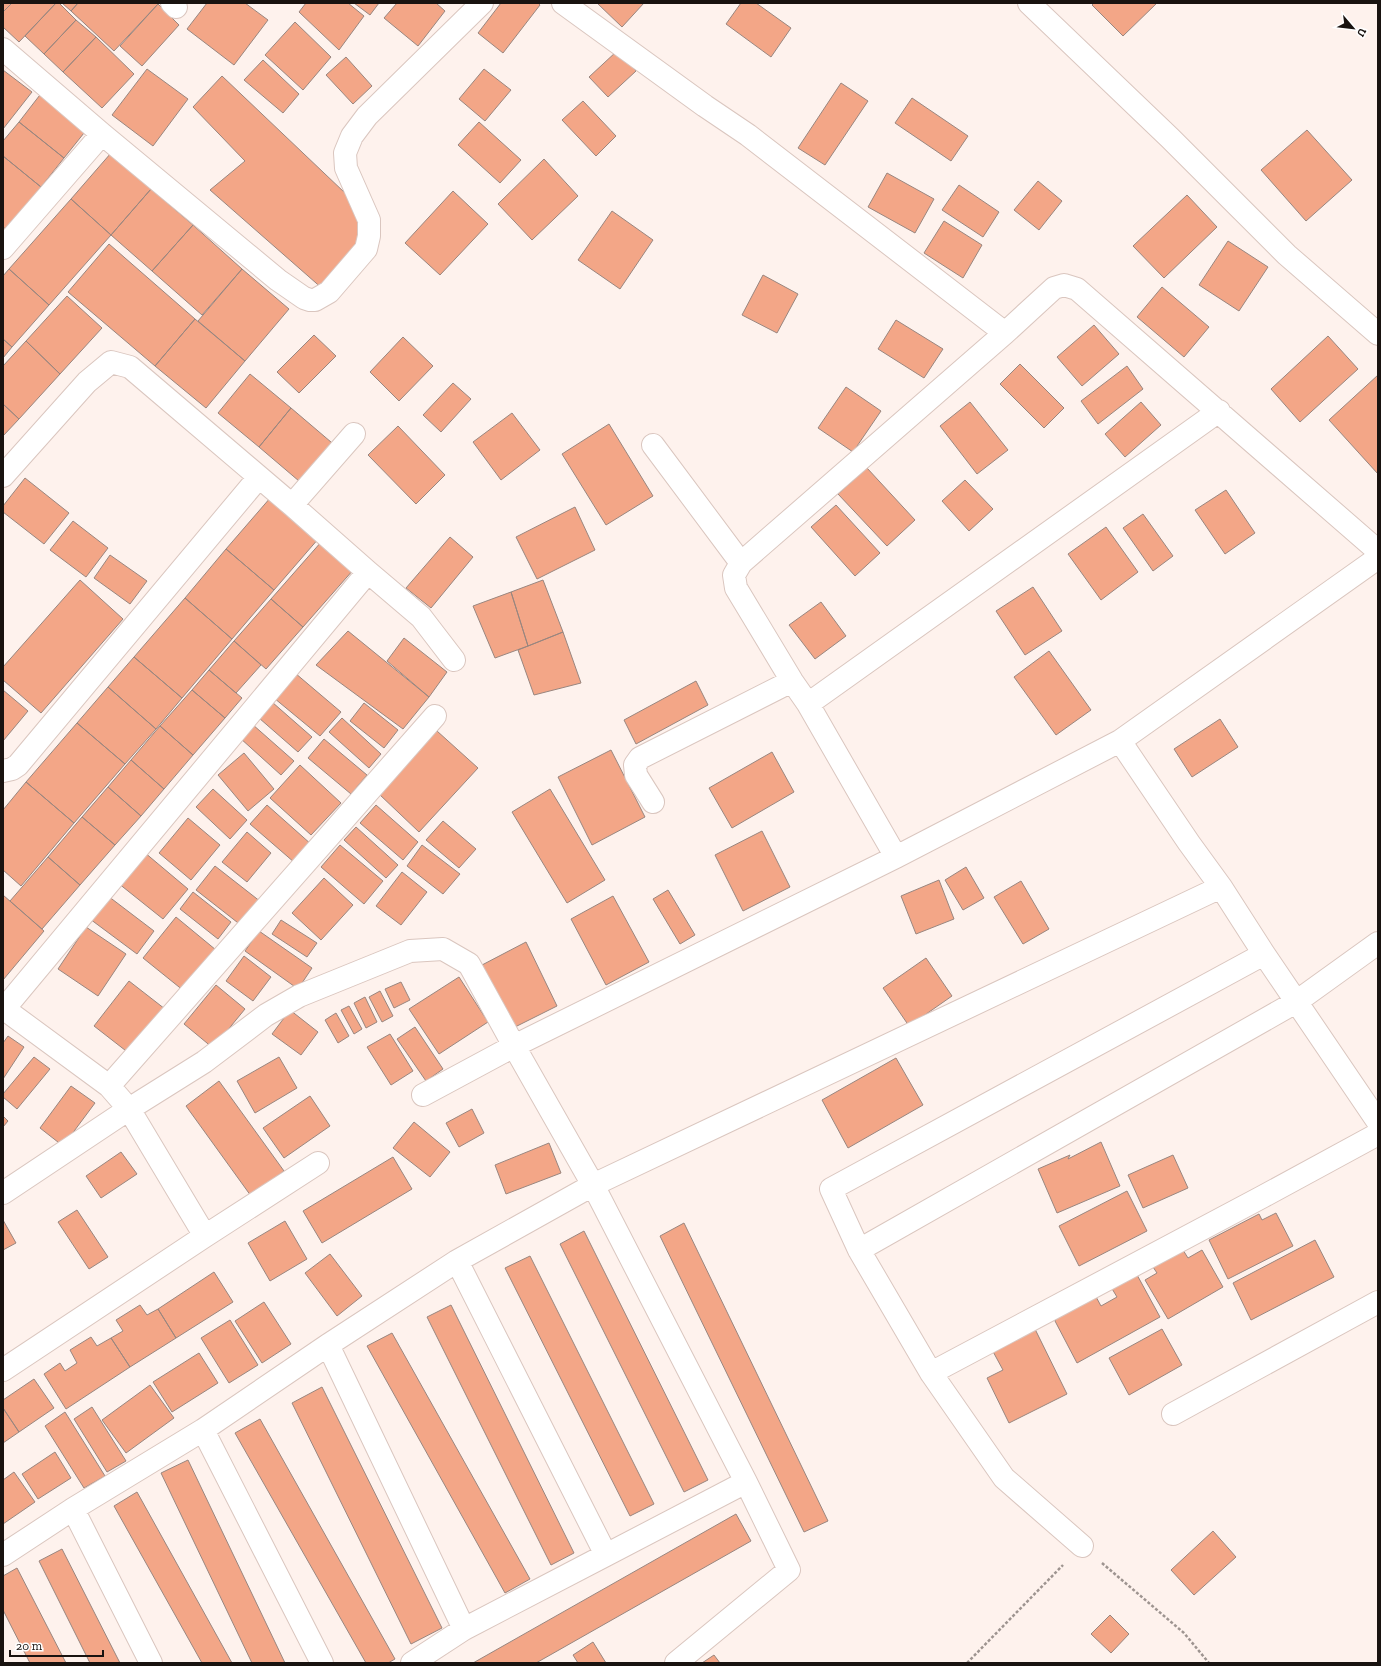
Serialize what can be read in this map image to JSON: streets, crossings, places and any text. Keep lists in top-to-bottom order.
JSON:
{
  "scale_bar": "20 m",
  "north": "bottom right"
}
